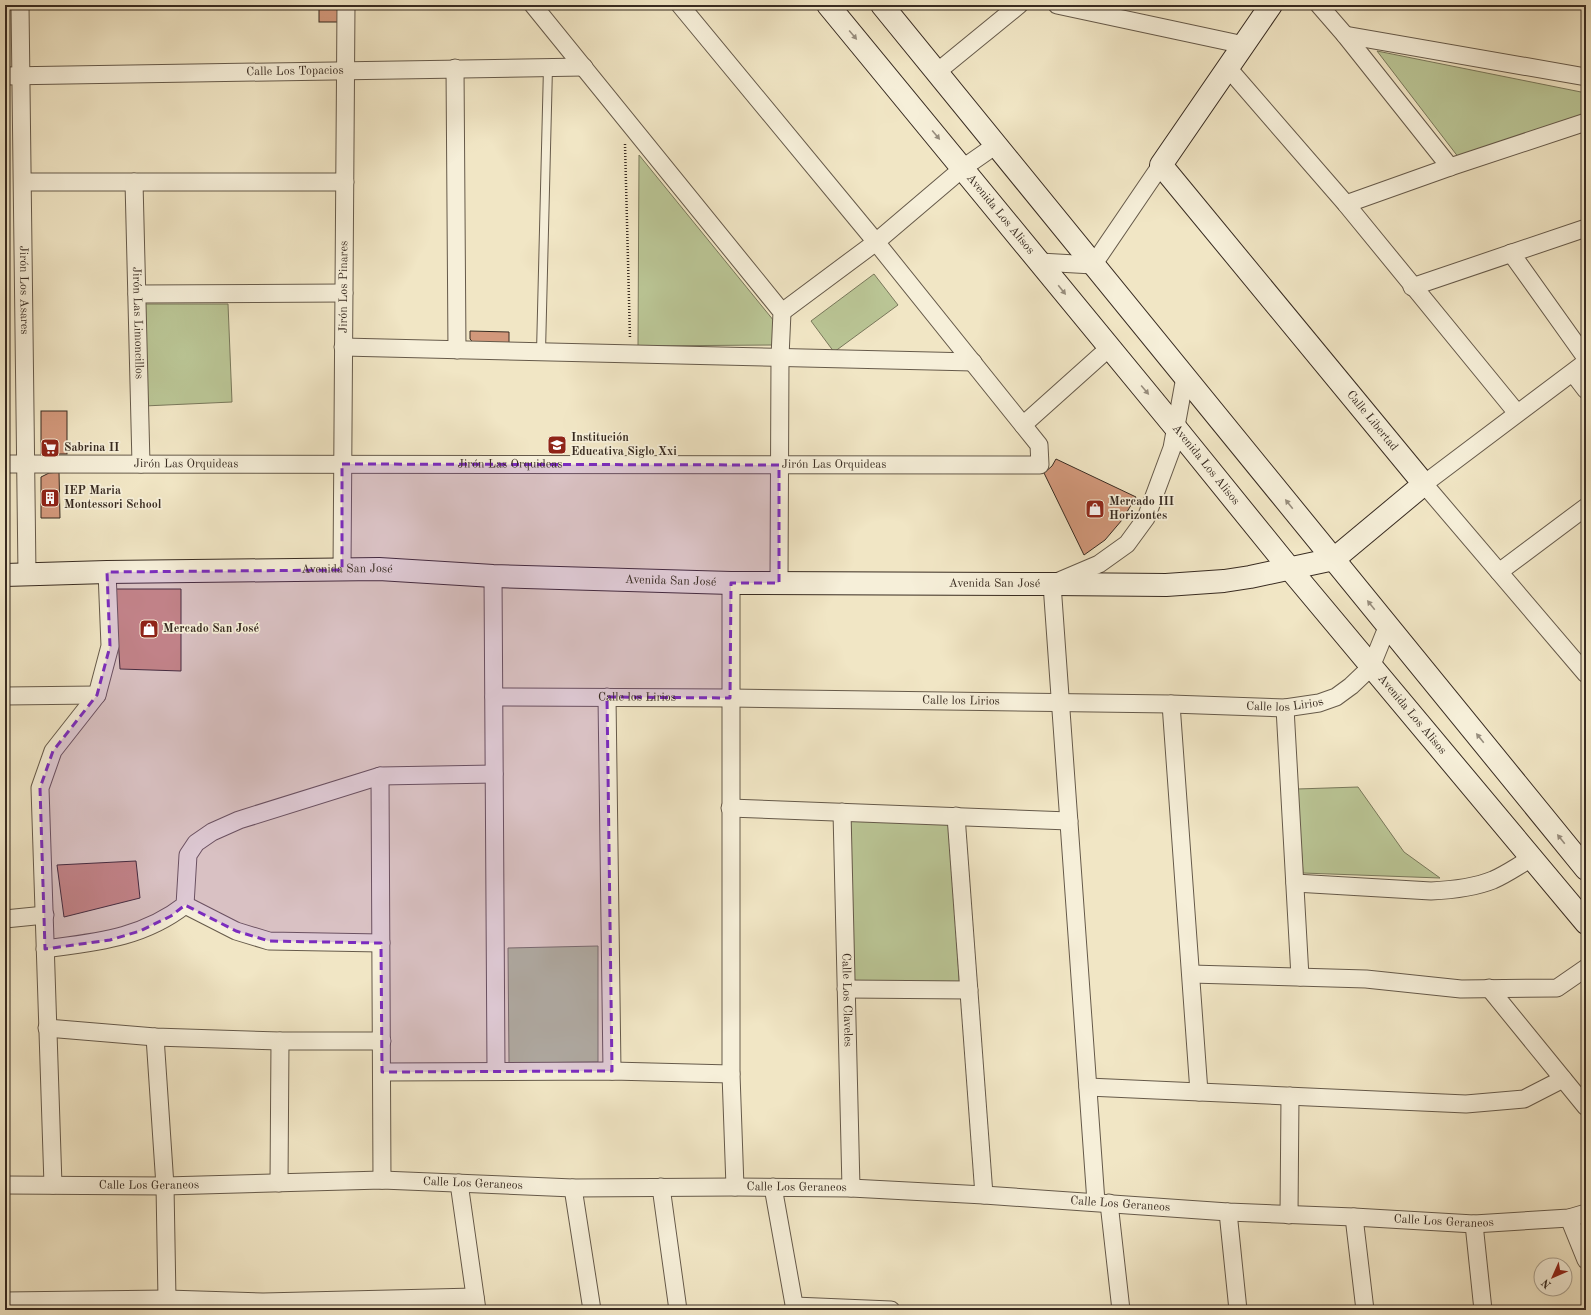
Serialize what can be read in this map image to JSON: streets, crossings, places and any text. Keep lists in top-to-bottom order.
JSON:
{
  "streets": {
    "street": [
      "Calle Los Topacios",
      "Avenida Los Alisos",
      "Jirón Los Pinares",
      "Jirón Los Asares",
      "Jirón Las Limoncillos",
      "Calle Libertad",
      "Jirón Las Orquideas",
      "Avenida San José",
      "Calle los Lirios",
      "Calle Los Claveles",
      "Calle Los Geraneos"
    ]
  },
  "crossings": [
    ["Calle Los Topacios", "Jirón Los Pinares"],
    ["Calle Los Topacios", "Jirón Los Asares"],
    ["Avenida Los Alisos", "Avenida San José"],
    ["Avenida Los Alisos", "Calle los Lirios"],
    ["Jirón Los Pinares", "Jirón Las Orquideas"],
    ["Jirón Los Pinares", "Avenida San José"],
    ["Jirón Los Asares", "Jirón Las Orquideas"],
    ["Jirón Los Asares", "Avenida San José"],
    ["Jirón Las Limoncillos", "Jirón Las Orquideas"],
    ["Calle Los Claveles", "Calle Los Geraneos"]
  ],
  "places": {
    "school or university": ["Institución Educativa Siglo Xxi"],
    "supermarket": ["Sabrina II"],
    "building": ["IEP Maria Montessori School"],
    "shop": ["Mercado III Horizontes", "Mercado San José"]
  },
  "north": "bottom left"
}
